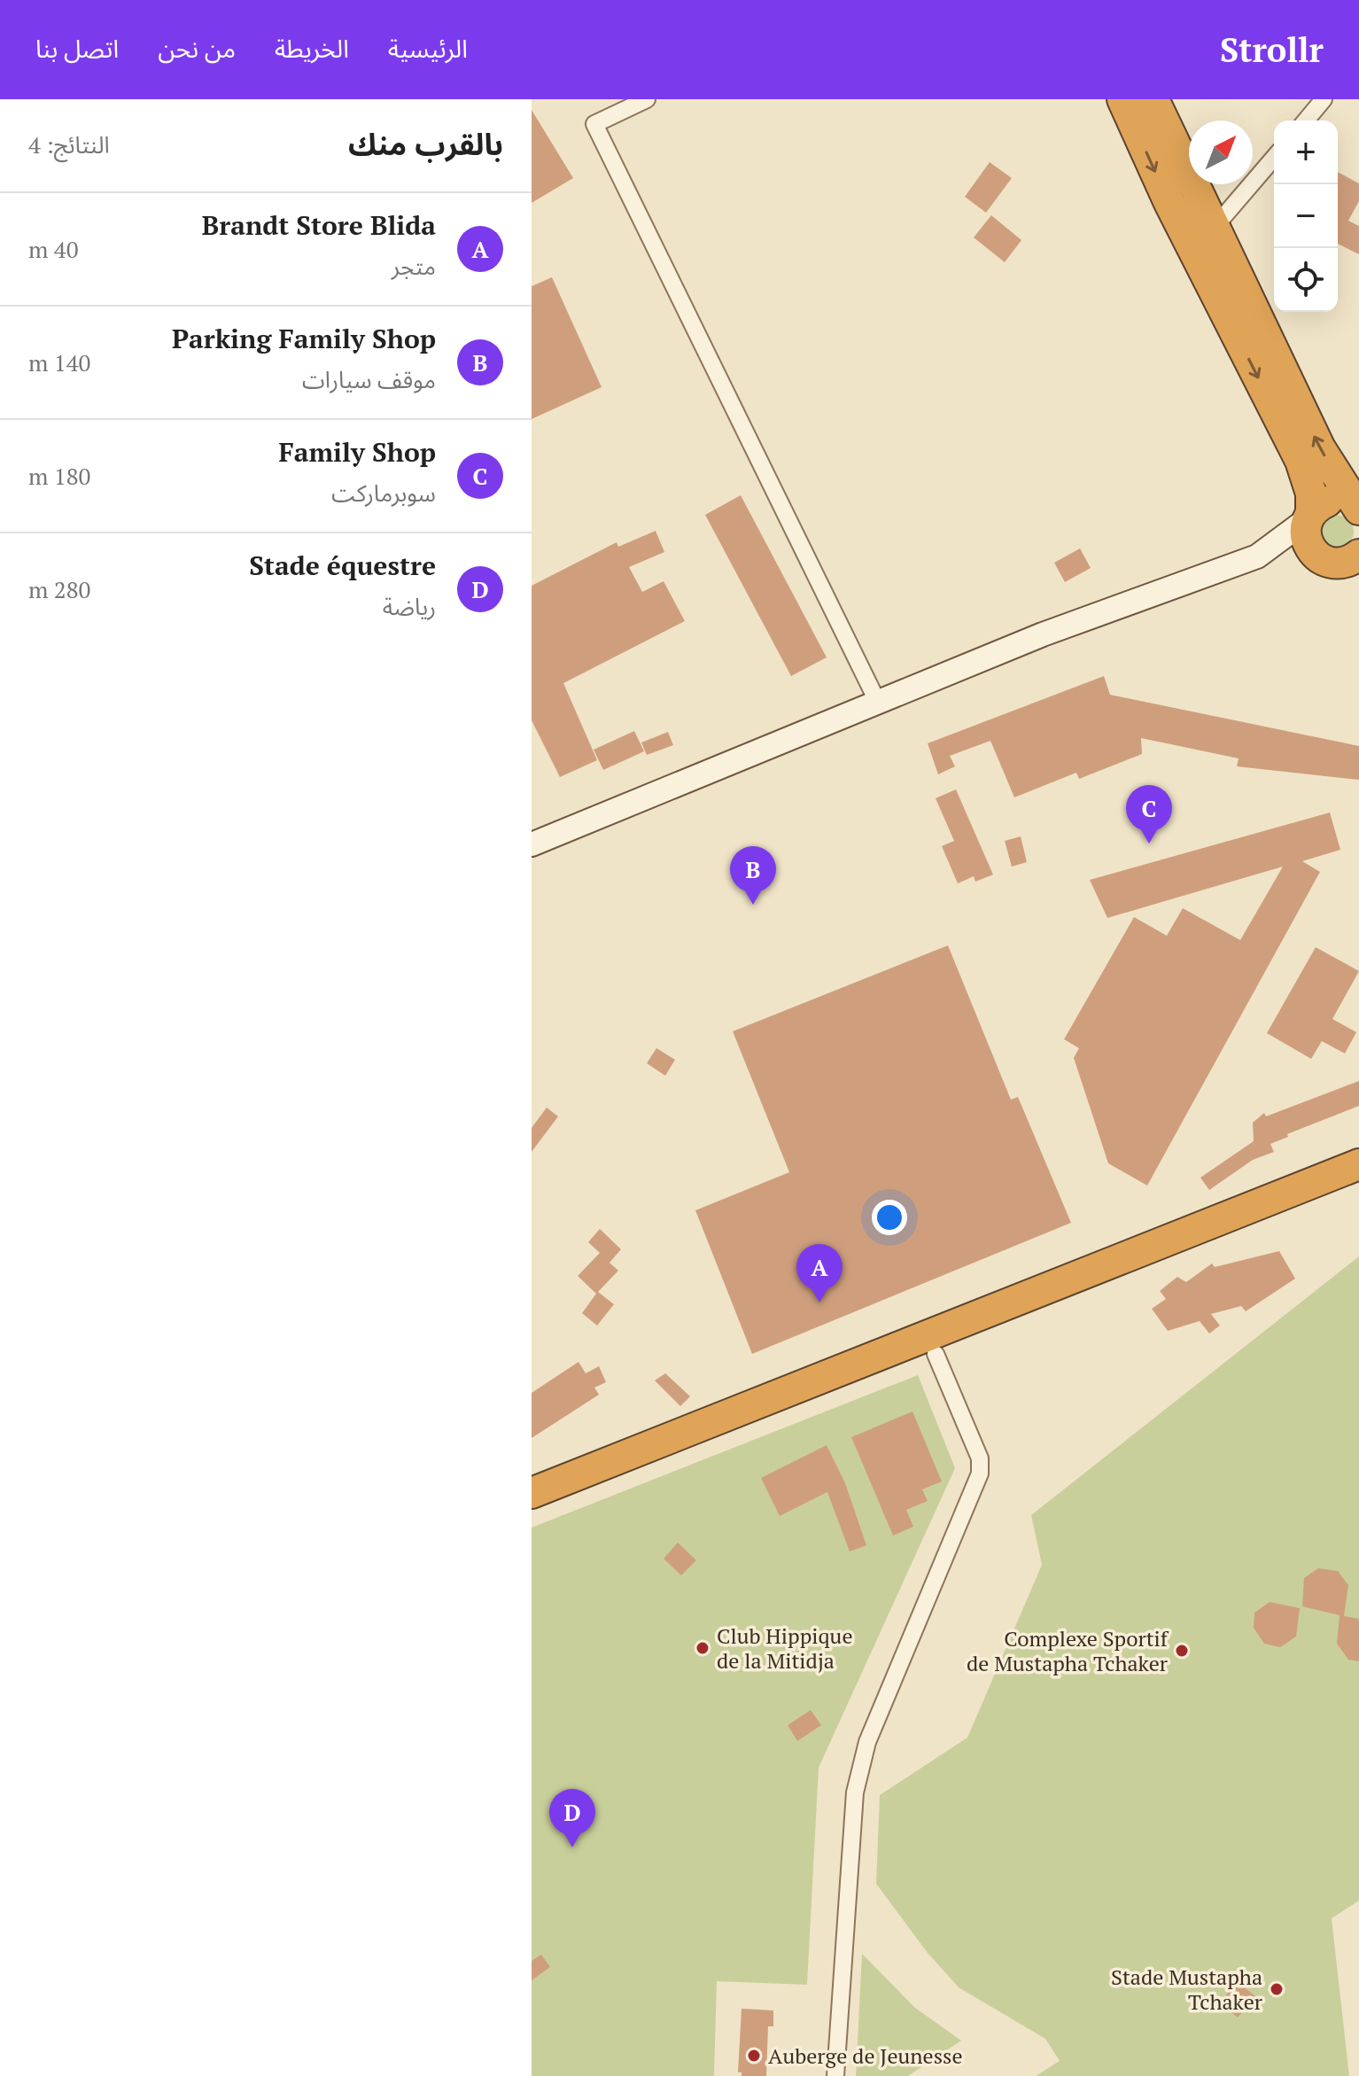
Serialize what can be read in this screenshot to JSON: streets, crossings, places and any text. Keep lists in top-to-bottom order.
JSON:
{
  "places": [
    "Club Hippique de la Mitidja",
    "Complexe Sportif de Mustapha Tchaker",
    "Stade Mustapha Tchaker",
    "Auberge de Jeunesse"
  ],
  "north": "top right",
  "page": {
    "header": "Strollr",
    "nav": [
      "الرئيسية",
      "الخريطة",
      "من نحن",
      "اتصل بنا"
    ],
    "heading": ["بالقرب منك", "النتائج: 4"],
    "map_buttons": ["+", "−"],
    "list": [
      {
        "mark": "A",
        "name": "Brandt Store Blida",
        "note": "متجر",
        "value": "40 m"
      },
      {
        "mark": "B",
        "name": "Parking Family Shop",
        "note": "موقف سيارات",
        "value": "140 m"
      },
      {
        "mark": "C",
        "name": "Family Shop",
        "note": "سوبرماركت",
        "value": "180 m"
      },
      {
        "mark": "D",
        "name": "Stade équestre",
        "note": "رياضة",
        "value": "280 m"
      }
    ],
    "pins": [
      "C",
      "B",
      "A",
      "D"
    ]
  }
}
